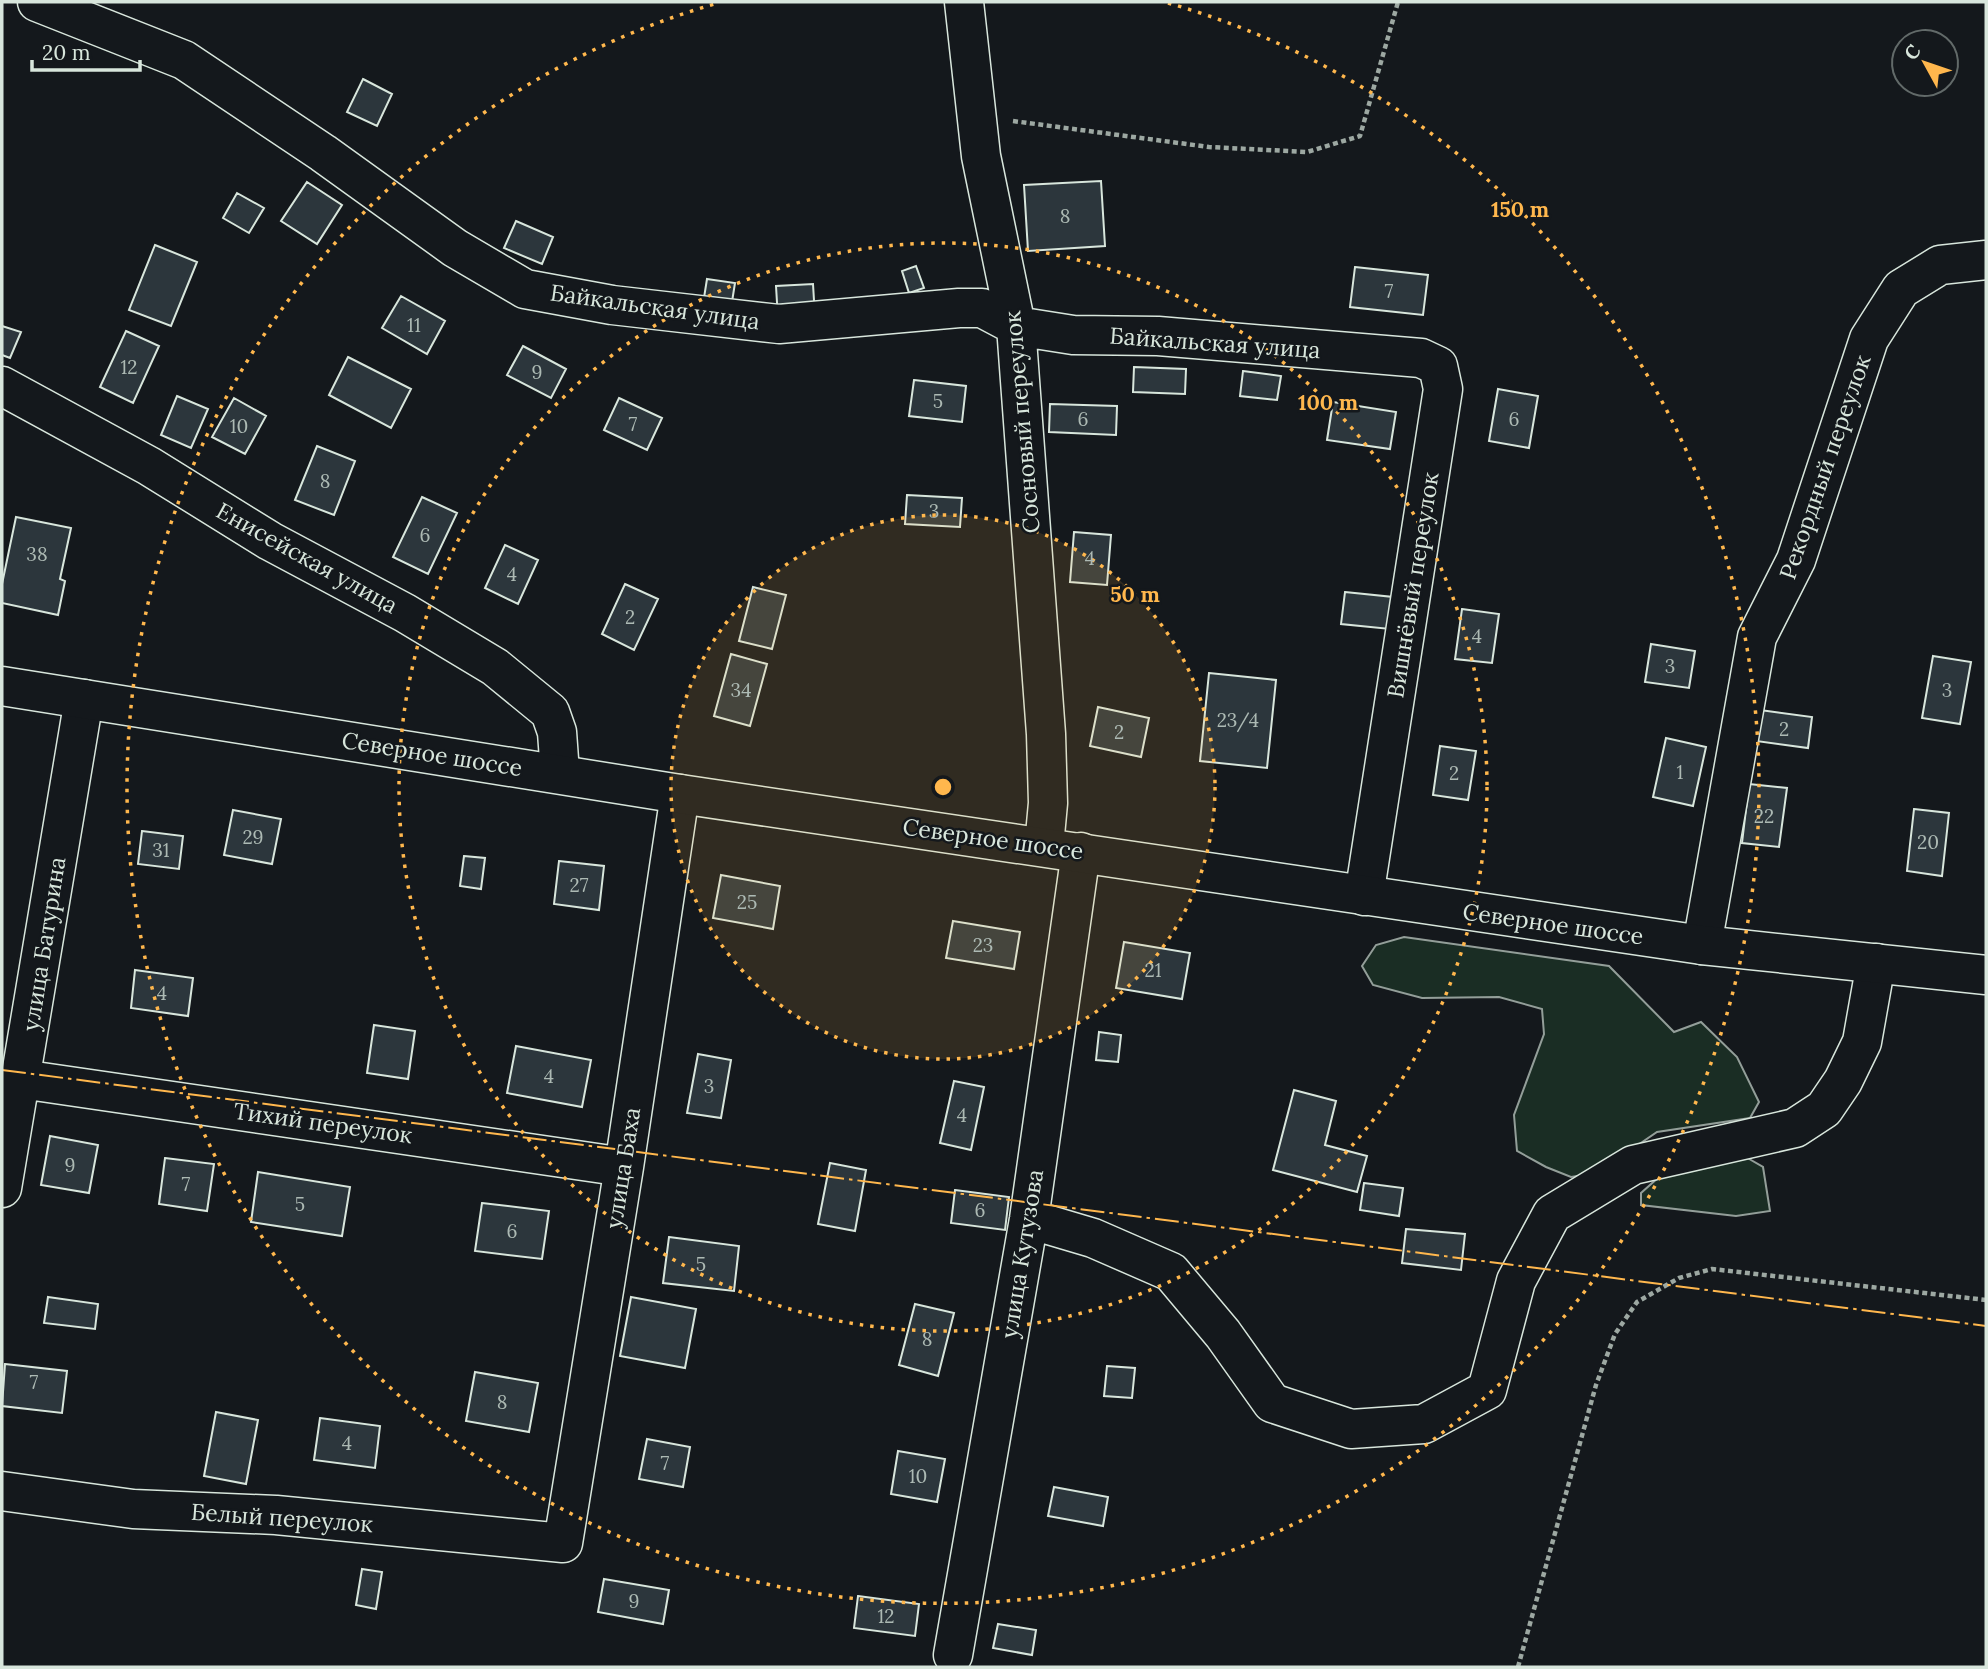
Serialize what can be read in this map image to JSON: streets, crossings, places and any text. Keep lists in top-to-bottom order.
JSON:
{
  "streets": {
    "street": [
      "Байкальская улица",
      "Сосновый переулок",
      "Рекордный переулок",
      "Енисейская улица",
      "Вишнёвый переулок",
      "Северное шоссе",
      "улица Батурина",
      "Тихий переулок",
      "улица Баха",
      "улица Кутузова",
      "Белый переулок"
    ]
  },
  "crossings": [
    ["Байкальская улица", "Сосновый переулок"],
    ["Байкальская улица", "Вишнёвый переулок"],
    ["Сосновый переулок", "Северное шоссе"],
    ["Рекордный переулок", "Северное шоссе"],
    ["Енисейская улица", "Северное шоссе"],
    ["Вишнёвый переулок", "Северное шоссе"],
    ["Северное шоссе", "улица Батурина"],
    ["Северное шоссе", "улица Баха"],
    ["Северное шоссе", "улица Кутузова"],
    ["улица Батурина", "Тихий переулок"],
    ["Тихий переулок", "улица Баха"],
    ["улица Баха", "Белый переулок"]
  ],
  "house_numbers": [
    "8",
    "7",
    "11",
    "12",
    "9",
    "5",
    "6",
    "6",
    "7",
    "10",
    "8",
    "3",
    "6",
    "38",
    "4",
    "4",
    "2",
    "4",
    "3",
    "34",
    "3",
    "23/4",
    "2",
    "2",
    "1",
    "2",
    "22",
    "29",
    "20",
    "31",
    "27",
    "25",
    "23",
    "21",
    "4",
    "4",
    "3",
    "4",
    "9",
    "7",
    "5",
    "6",
    "6",
    "5",
    "8",
    "7",
    "8",
    "4",
    "7",
    "10",
    "9",
    "12"
  ],
  "scale_bar": "20 m",
  "north": "top left",
  "rings": ["150 m", "100 m", "50 m"]
}
